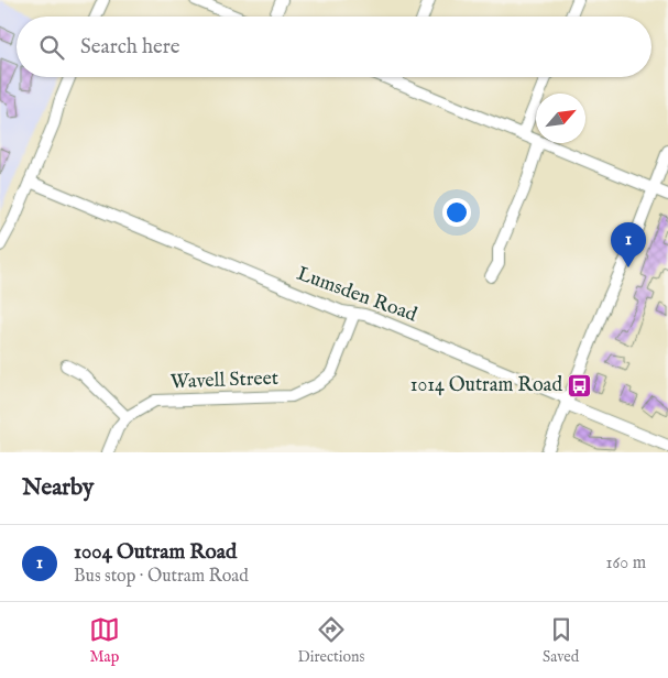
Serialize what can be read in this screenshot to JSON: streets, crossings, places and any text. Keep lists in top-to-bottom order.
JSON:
{
  "streets": {
    "street": ["Lumsden Road", "Wavell Street"]
  },
  "crossings": [
    ["Lumsden Road", "Wavell Street"]
  ],
  "places": {
    "bus stop": ["1014 Outram Road"]
  },
  "north": "top right",
  "page": {
    "search": "Search here",
    "pins": "1",
    "heading": "Nearby",
    "list": [
      {
        "mark": "1",
        "name": "1004 Outram Road",
        "note": "Bus stop · Outram Road",
        "value": "160 m"
      }
    ],
    "nav": ["Map", "Directions", "Saved"]
  }
}
